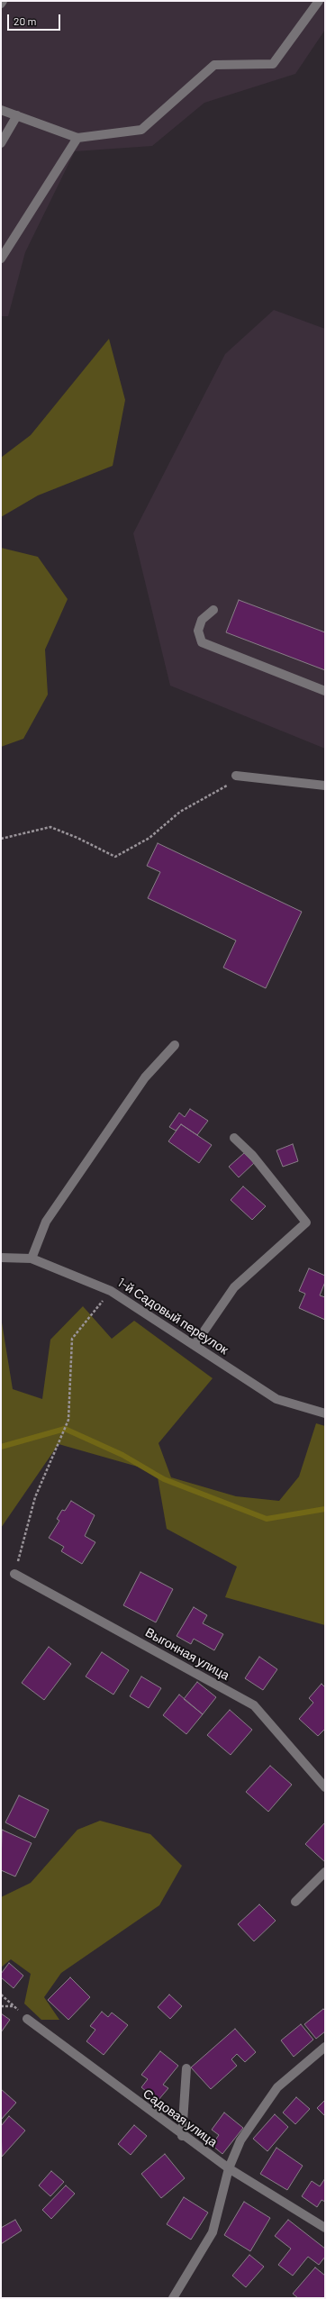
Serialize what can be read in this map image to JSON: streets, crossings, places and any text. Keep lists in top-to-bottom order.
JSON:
{
  "streets": {
    "street": ["1-й Садовый переулок", "Выгонная улица", "Садовая улица"]
  },
  "scale_bar": "20 m"
}
